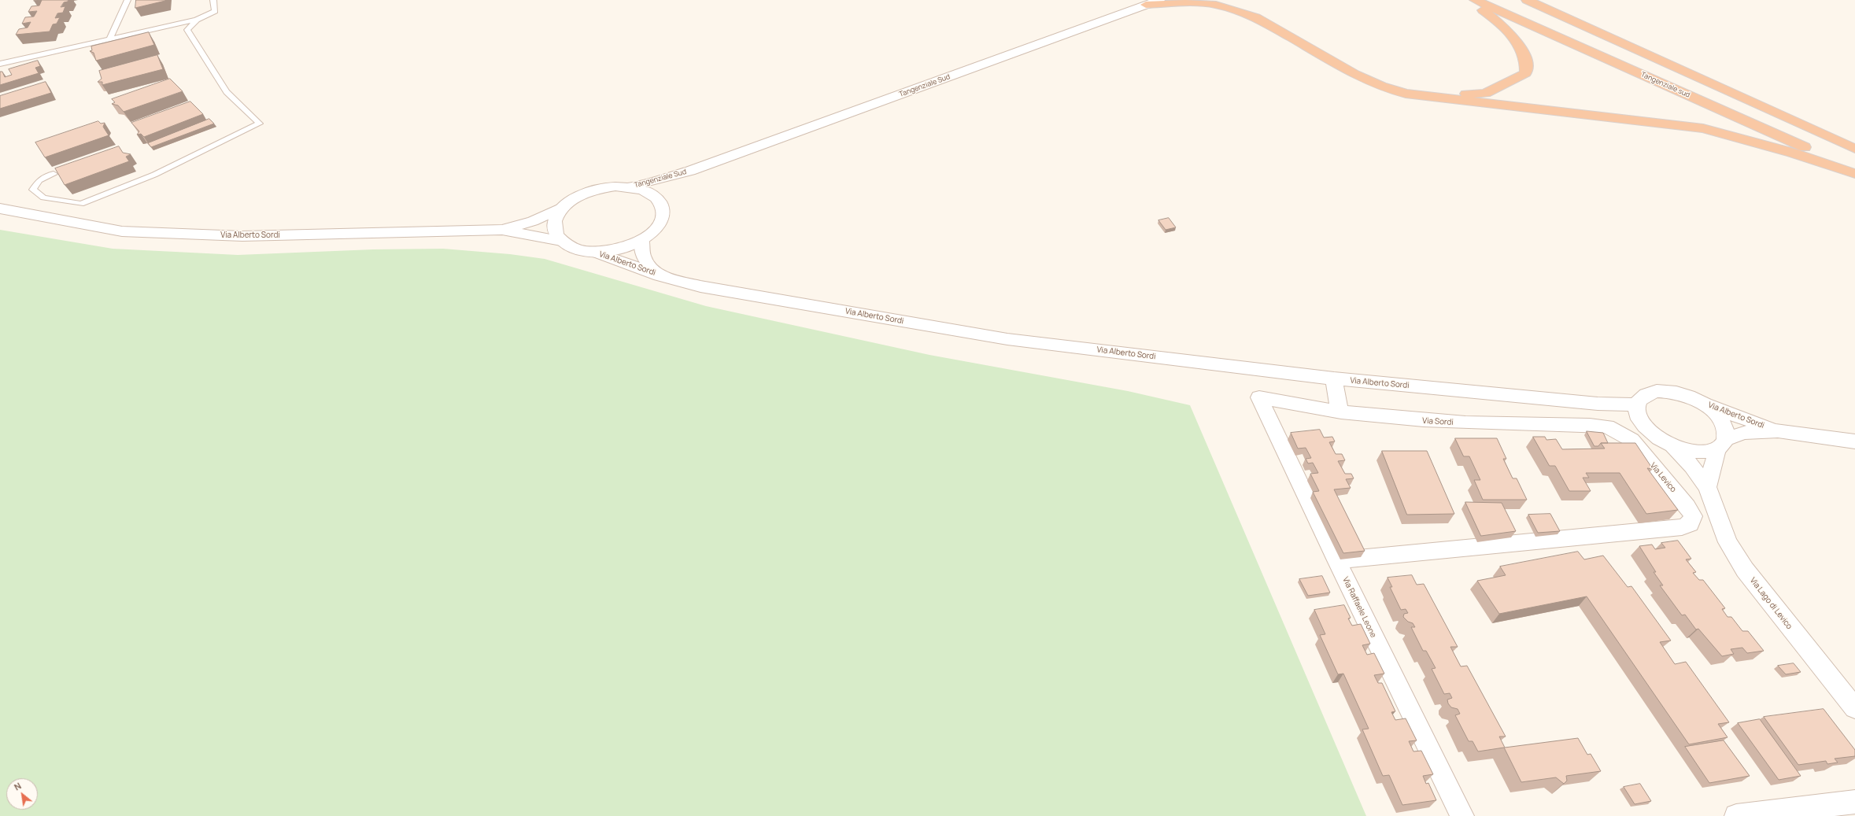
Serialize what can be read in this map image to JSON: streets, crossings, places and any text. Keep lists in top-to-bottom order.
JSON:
{
  "streets": {
    "highway": ["Tangenziale sud"],
    "street": [
      "Tangenziale Sud",
      "Via Alberto Sordi",
      "Via Sordi",
      "Via Levico",
      "Via Lago di Levico",
      "Via Raffaele Leone"
    ]
  },
  "crossings": [
    ["Tangenziale Sud", "Via Alberto Sordi"],
    ["Via Alberto Sordi", "Via Lago di Levico"],
    ["Via Sordi", "Via Levico"],
    ["Via Sordi", "Via Raffaele Leone"],
    ["Via Levico", "Via Raffaele Leone"]
  ],
  "north": "top left"
}
